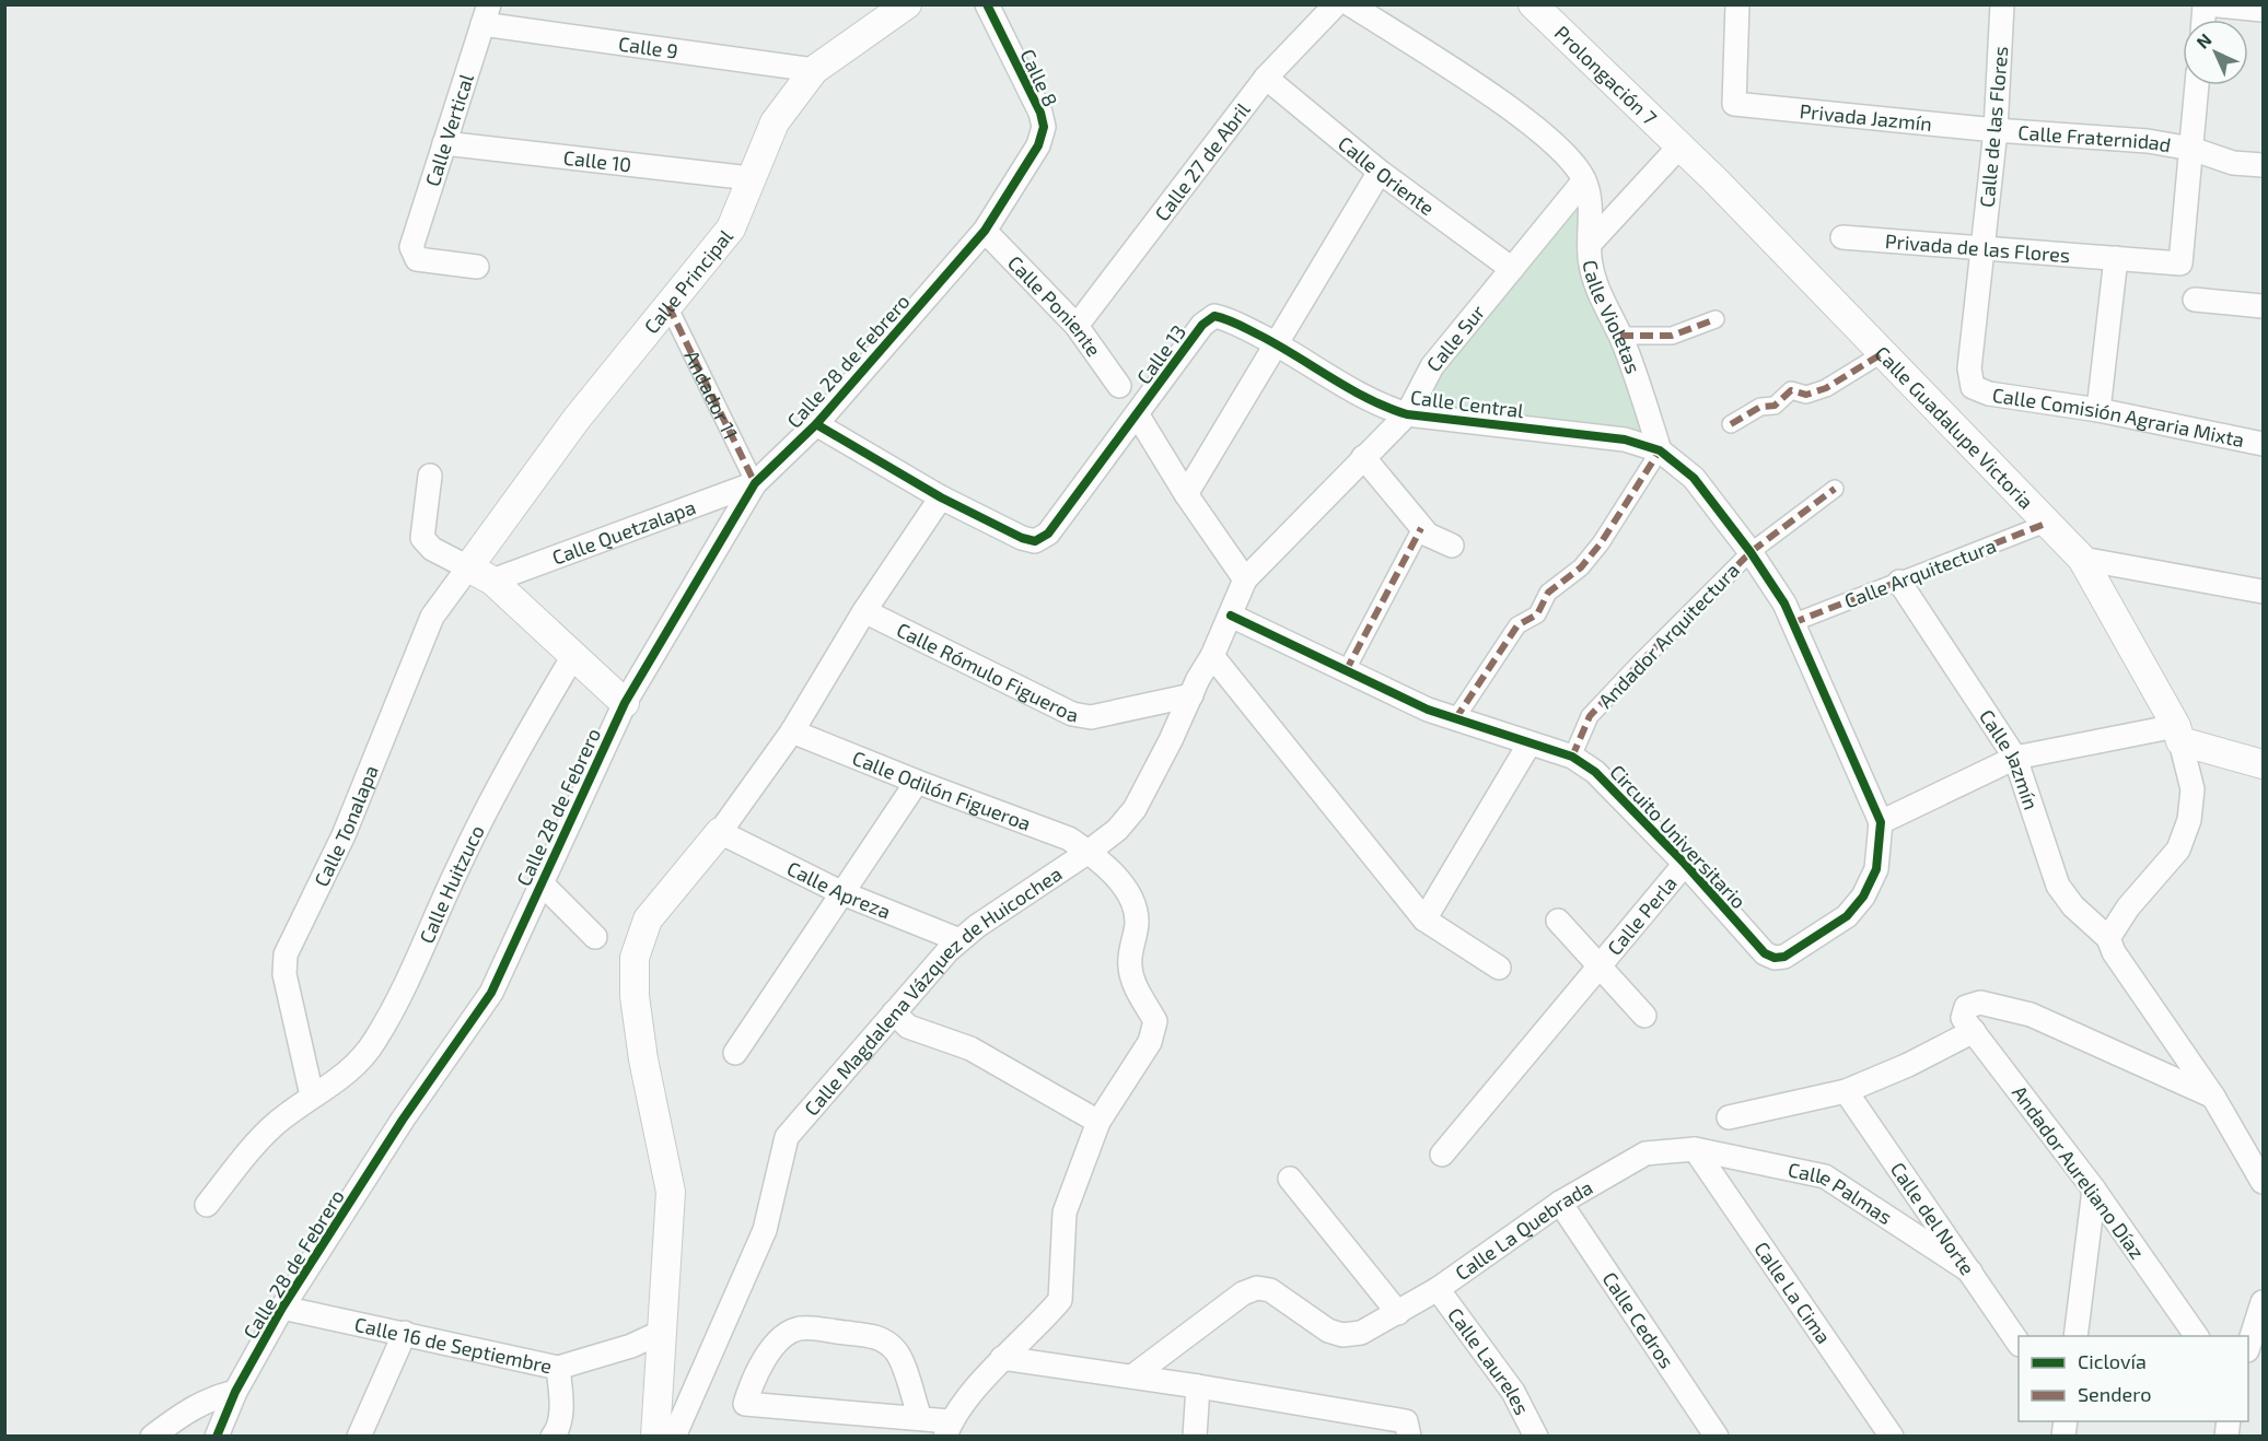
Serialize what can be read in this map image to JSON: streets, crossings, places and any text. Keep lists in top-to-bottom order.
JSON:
{
  "streets": {
    "street": [
      "Calle 9",
      "Prolongación 7",
      "Calle 8",
      "Privada Jazmín",
      "Calle de las Flores",
      "Calle Vertical",
      "Calle Fraternidad",
      "Calle 10",
      "Calle 27 de Abril",
      "Calle Oriente",
      "Privada de las Flores",
      "Calle Principal",
      "Calle Poniente",
      "Calle Violetas",
      "Calle Sur",
      "Calle 13",
      "Calle 28 de Febrero",
      "Andador 11",
      "Calle Central",
      "Calle Comisión Agraria Mixta",
      "Calle Guadalupe Victoria",
      "Calle Quetzalapa",
      "Calle Arquitectura",
      "Andador Arquitectura",
      "Calle Rómulo Figueroa",
      "Calle Jazmín",
      "Calle Odilón Figueroa",
      "Calle Tonalapa",
      "Circuito Universitario",
      "Calle Huitzuco",
      "Calle Apreza",
      "Calle Perla",
      "Calle Magdalena Vázquez de Huicochea",
      "Andador Aureliano Díaz",
      "Calle Palmas",
      "Calle del Norte",
      "Calle La Quebrada",
      "Calle La Cima",
      "Calle Cedros",
      "Calle 16 de Septiembre",
      "Calle Laureles"
    ]
  },
  "crossings": [
    ["Calle 9", "Calle Vertical"],
    ["Calle 9", "Calle Principal"],
    ["Prolongación 7", "Calle Guadalupe Victoria"],
    ["Calle 8", "Calle Poniente"],
    ["Calle 8", "Calle 28 de Febrero"],
    ["Privada Jazmín", "Calle de las Flores"],
    ["Privada Jazmín", "Calle Fraternidad"],
    ["Calle de las Flores", "Calle Fraternidad"],
    ["Calle de las Flores", "Privada de las Flores"],
    ["Calle de las Flores", "Calle Comisión Agraria Mixta"],
    ["Calle Vertical", "Calle 10"],
    ["Calle Fraternidad", "Privada de las Flores"],
    ["Calle 10", "Calle Principal"],
    ["Calle 27 de Abril", "Calle Oriente"],
    ["Calle 27 de Abril", "Calle Poniente"],
    ["Calle Oriente", "Calle Sur"],
    ["Calle Principal", "Andador 11"],
    ["Calle Principal", "Calle Tonalapa"],
    ["Calle Poniente", "Calle 28 de Febrero"],
    ["Calle Violetas", "Calle Sur"],
    ["Calle Violetas", "Calle Central"],
    ["Calle Sur", "Calle Central"],
    ["Calle Sur", "Calle Magdalena Vázquez de Huicochea"],
    ["Calle 13", "Calle Central"],
    ["Calle 28 de Febrero", "Andador 11"],
    ["Calle 28 de Febrero", "Calle Quetzalapa"],
    ["Calle 28 de Febrero", "Calle 16 de Septiembre"],
    ["Andador 11", "Calle Quetzalapa"],
    ["Calle Guadalupe Victoria", "Calle Arquitectura"],
    ["Calle Arquitectura", "Calle Jazmín"],
    ["Andador Arquitectura", "Circuito Universitario"],
    ["Calle Rómulo Figueroa", "Calle Magdalena Vázquez de Huicochea"],
    ["Calle Jazmín", "Andador Aureliano Díaz"],
    ["Calle Odilón Figueroa", "Calle Magdalena Vázquez de Huicochea"],
    ["Calle Tonalapa", "Calle Huitzuco"],
    ["Circuito Universitario", "Calle Perla"],
    ["Circuito Universitario", "Calle Magdalena Vázquez de Huicochea"],
    ["Calle Apreza", "Calle Magdalena Vázquez de Huicochea"],
    ["Calle Palmas", "Calle del Norte"],
    ["Calle Palmas", "Calle La Quebrada"],
    ["Calle Palmas", "Calle La Cima"],
    ["Calle La Quebrada", "Calle La Cima"],
    ["Calle La Quebrada", "Calle Cedros"],
    ["Calle La Quebrada", "Calle Laureles"]
  ],
  "legend": ["Ciclovía", "Sendero"],
  "north": "top left"
}
